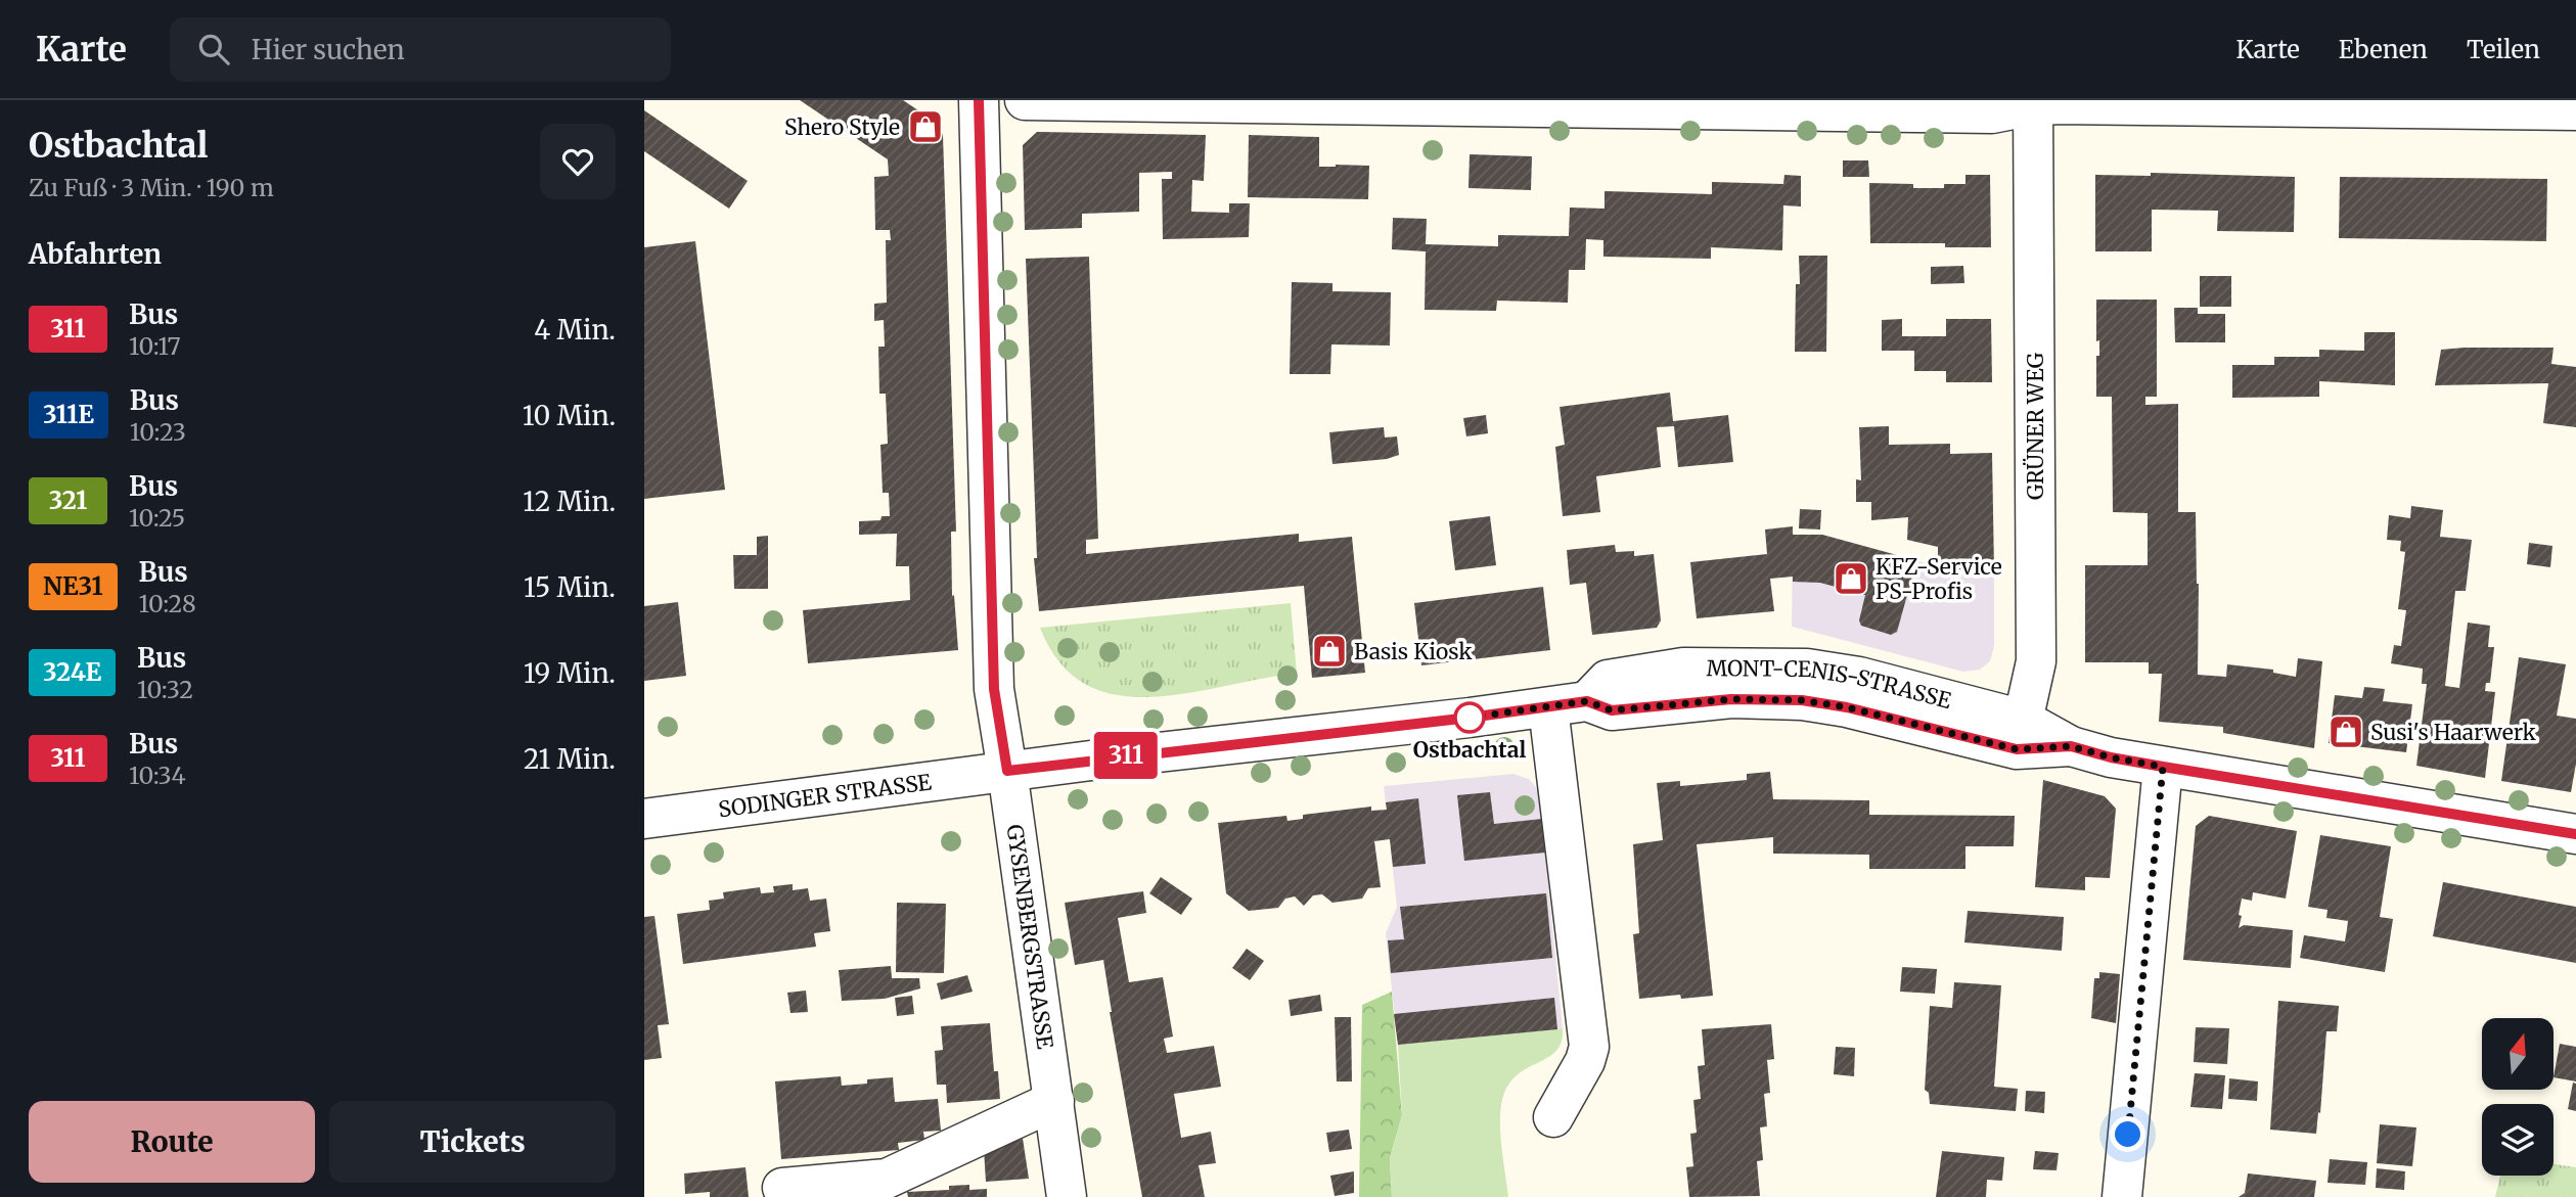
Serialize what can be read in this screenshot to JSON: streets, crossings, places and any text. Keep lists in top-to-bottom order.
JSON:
{
  "streets": {
    "street": [
      "GRÜNER WEG",
      "MONT-CENIS-STRASSE",
      "SODINGER STRASSE",
      "GYSENBERGSTRASSE"
    ]
  },
  "crossings": [
    ["GRÜNER WEG", "MONT-CENIS-STRASSE"],
    ["MONT-CENIS-STRASSE", "SODINGER STRASSE"],
    ["MONT-CENIS-STRASSE", "GYSENBERGSTRASSE"],
    ["SODINGER STRASSE", "GYSENBERGSTRASSE"]
  ],
  "places": {
    "shop": [
      "Shero Style",
      "KFZ-Service PS-Profis",
      "Basis Kiosk",
      "Susi's Haarwerk"
    ],
    "other": ["Ostbachtal"]
  },
  "lines": ["bus line 311"],
  "north": "top",
  "page": {
    "header": "Karte",
    "search": "Hier suchen",
    "nav": ["Karte", "Ebenen", "Teilen"],
    "heading": [
      ["Ostbachtal", "Zu Fuß · 3 Min. · 190 m"],
      "Abfahrten"
    ],
    "on_map": "311",
    "list": [
      {
        "mark": "311",
        "name": "Bus",
        "note": "10:17",
        "value": "4 Min."
      },
      {
        "mark": "311E",
        "name": "Bus",
        "note": "10:23",
        "value": "10 Min."
      },
      {
        "mark": "321",
        "name": "Bus",
        "note": "10:25",
        "value": "12 Min."
      },
      {
        "mark": "NE31",
        "name": "Bus",
        "note": "10:28",
        "value": "15 Min."
      },
      {
        "mark": "324E",
        "name": "Bus",
        "note": "10:32",
        "value": "19 Min."
      },
      {
        "mark": "311",
        "name": "Bus",
        "note": "10:34",
        "value": "21 Min."
      }
    ],
    "buttons": ["Route", "Tickets"]
  }
}
